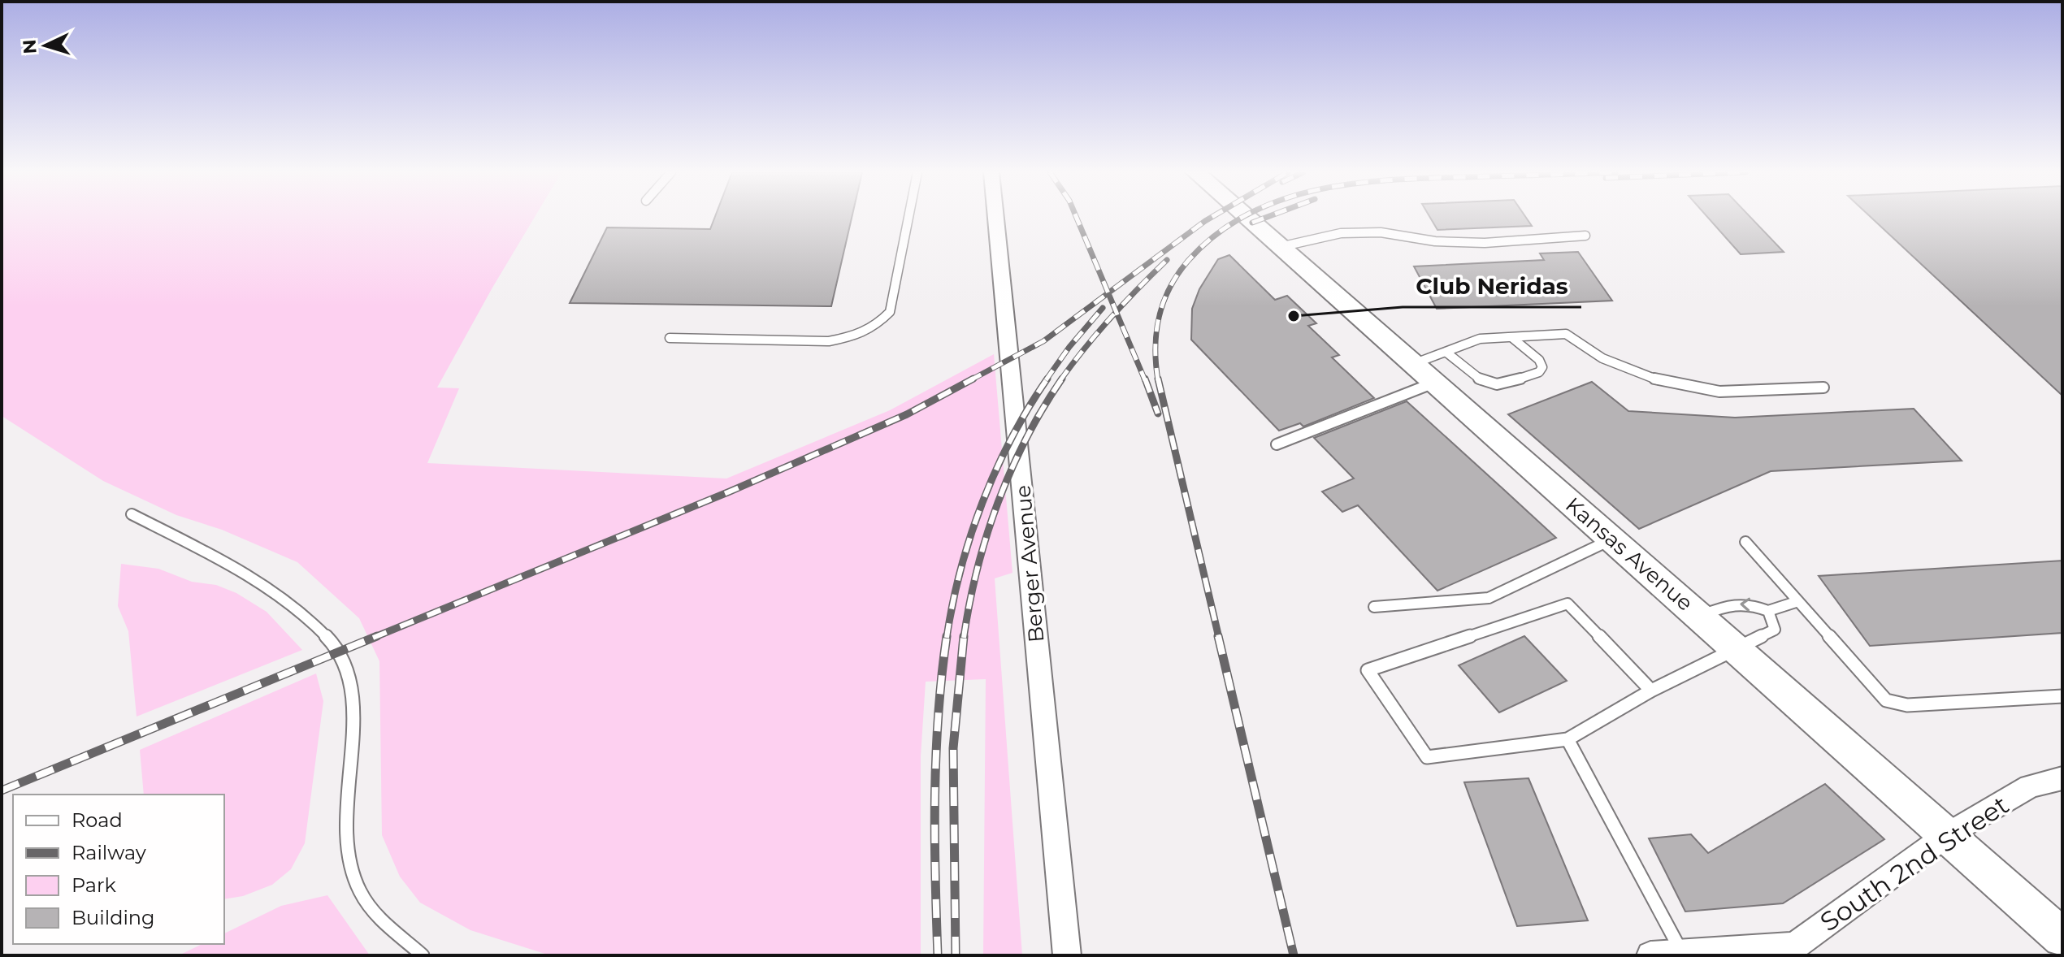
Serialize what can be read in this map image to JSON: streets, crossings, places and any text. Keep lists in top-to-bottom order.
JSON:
{
  "streets": {
    "main road": ["Kansas Avenue"],
    "street": ["Berger Avenue", "South 2nd Street"]
  },
  "crossings": [
    ["Kansas Avenue", "South 2nd Street"]
  ],
  "places": ["Club Neridas"],
  "legend": [
    "Road",
    "Railway",
    "Park",
    "Building"
  ],
  "north": "left"
}
